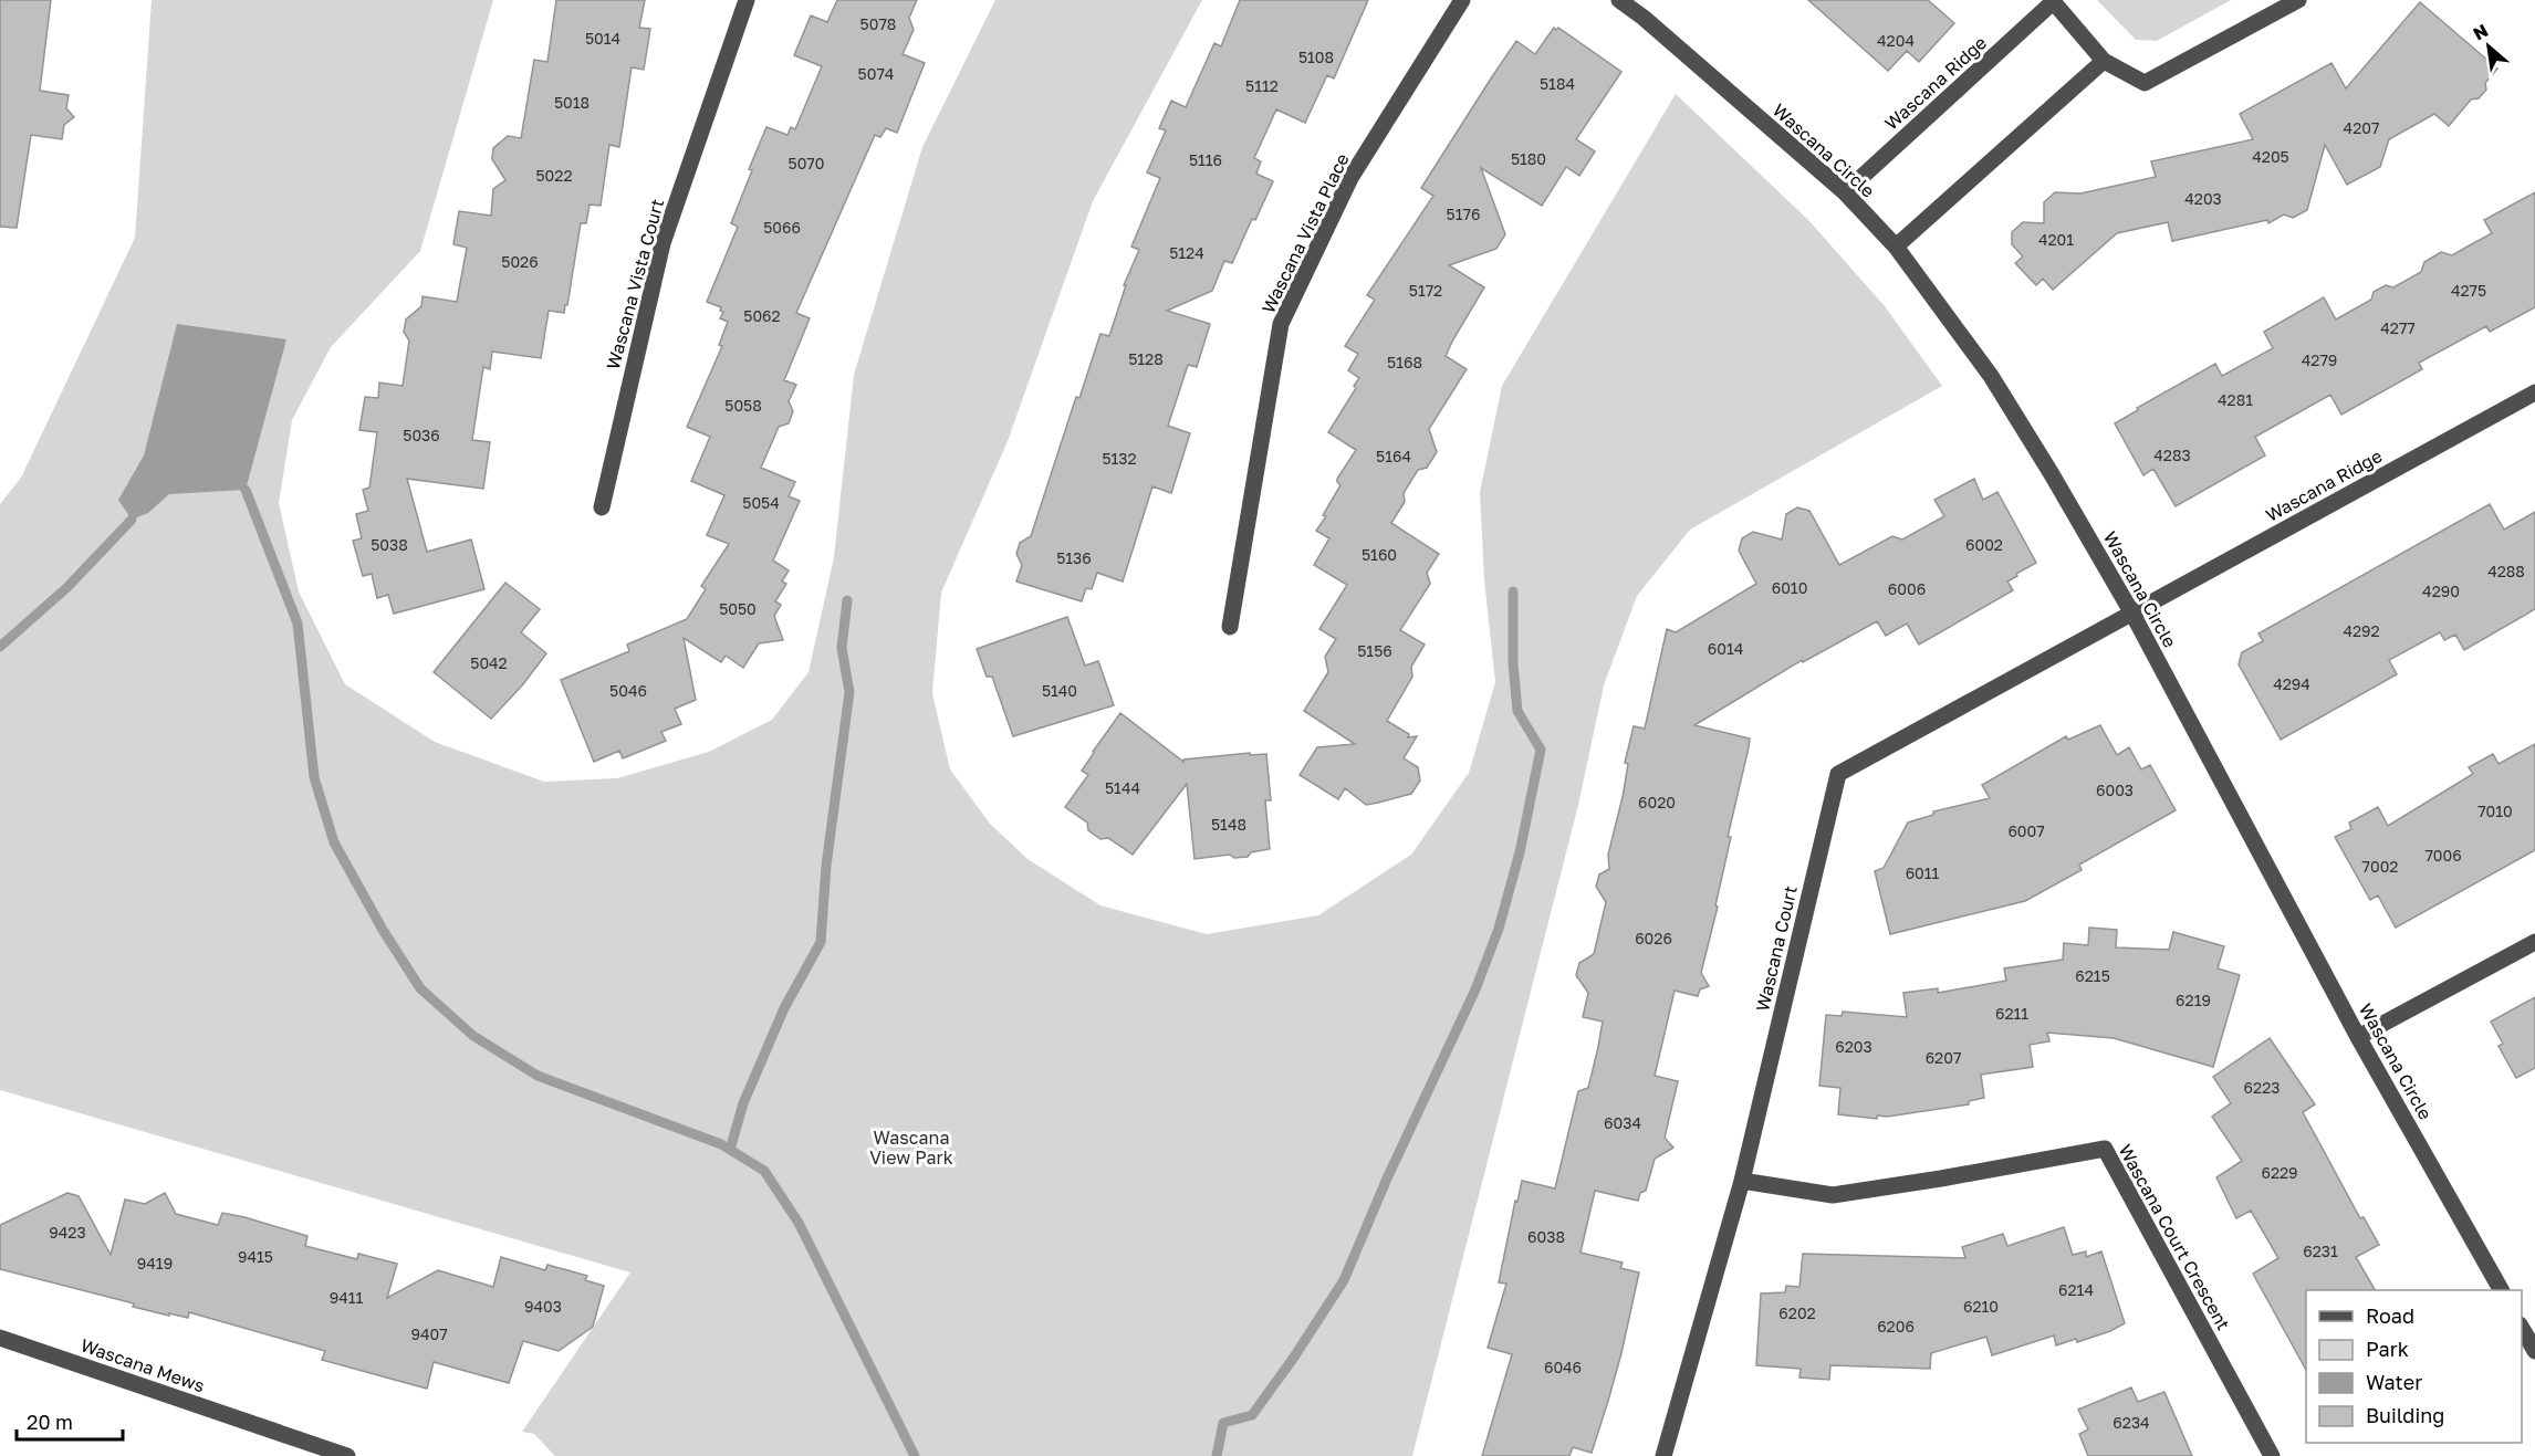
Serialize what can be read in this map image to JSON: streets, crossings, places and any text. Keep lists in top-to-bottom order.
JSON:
{
  "streets": {
    "street": [
      "Wascana Ridge",
      "Wascana Circle",
      "Wascana Vista Place",
      "Wascana Vista Court",
      "Wascana Court",
      "Wascana Court Crescent",
      "Wascana Mews"
    ]
  },
  "crossings": [
    ["Wascana Ridge", "Wascana Circle"],
    ["Wascana Ridge", "Wascana Court"],
    ["Wascana Circle", "Wascana Court"],
    ["Wascana Court", "Wascana Court Crescent"]
  ],
  "parks": ["Wascana View Park"],
  "house_numbers": [
    "5078",
    "5014",
    "4204",
    "5108",
    "5074",
    "5184",
    "5112",
    "5018",
    "4207",
    "4205",
    "5180",
    "5116",
    "5070",
    "5022",
    "4203",
    "5176",
    "5066",
    "4201",
    "5124",
    "5026",
    "5172",
    "4275",
    "5062",
    "4277",
    "5128",
    "4279",
    "5168",
    "4281",
    "5058",
    "5036",
    "4283",
    "5164",
    "5132",
    "5054",
    "5038",
    "6002",
    "5160",
    "5136",
    "4288",
    "6010",
    "6006",
    "4290",
    "5050",
    "4292",
    "6014",
    "5156",
    "5042",
    "4294",
    "5046",
    "5140",
    "5144",
    "6003",
    "6020",
    "7010",
    "5148",
    "6007",
    "7006",
    "7002",
    "6011",
    "6026",
    "6215",
    "6219",
    "6211",
    "6203",
    "6207",
    "6223",
    "6034",
    "6229",
    "9423",
    "6038",
    "6231",
    "9415",
    "9419",
    "6214",
    "9411",
    "9403",
    "6210",
    "6202",
    "6206",
    "9407",
    "6046",
    "6234"
  ],
  "legend": [
    "Road",
    "Park",
    "Water",
    "Building"
  ],
  "scale_bar": "20 m",
  "north": "top left"
}
